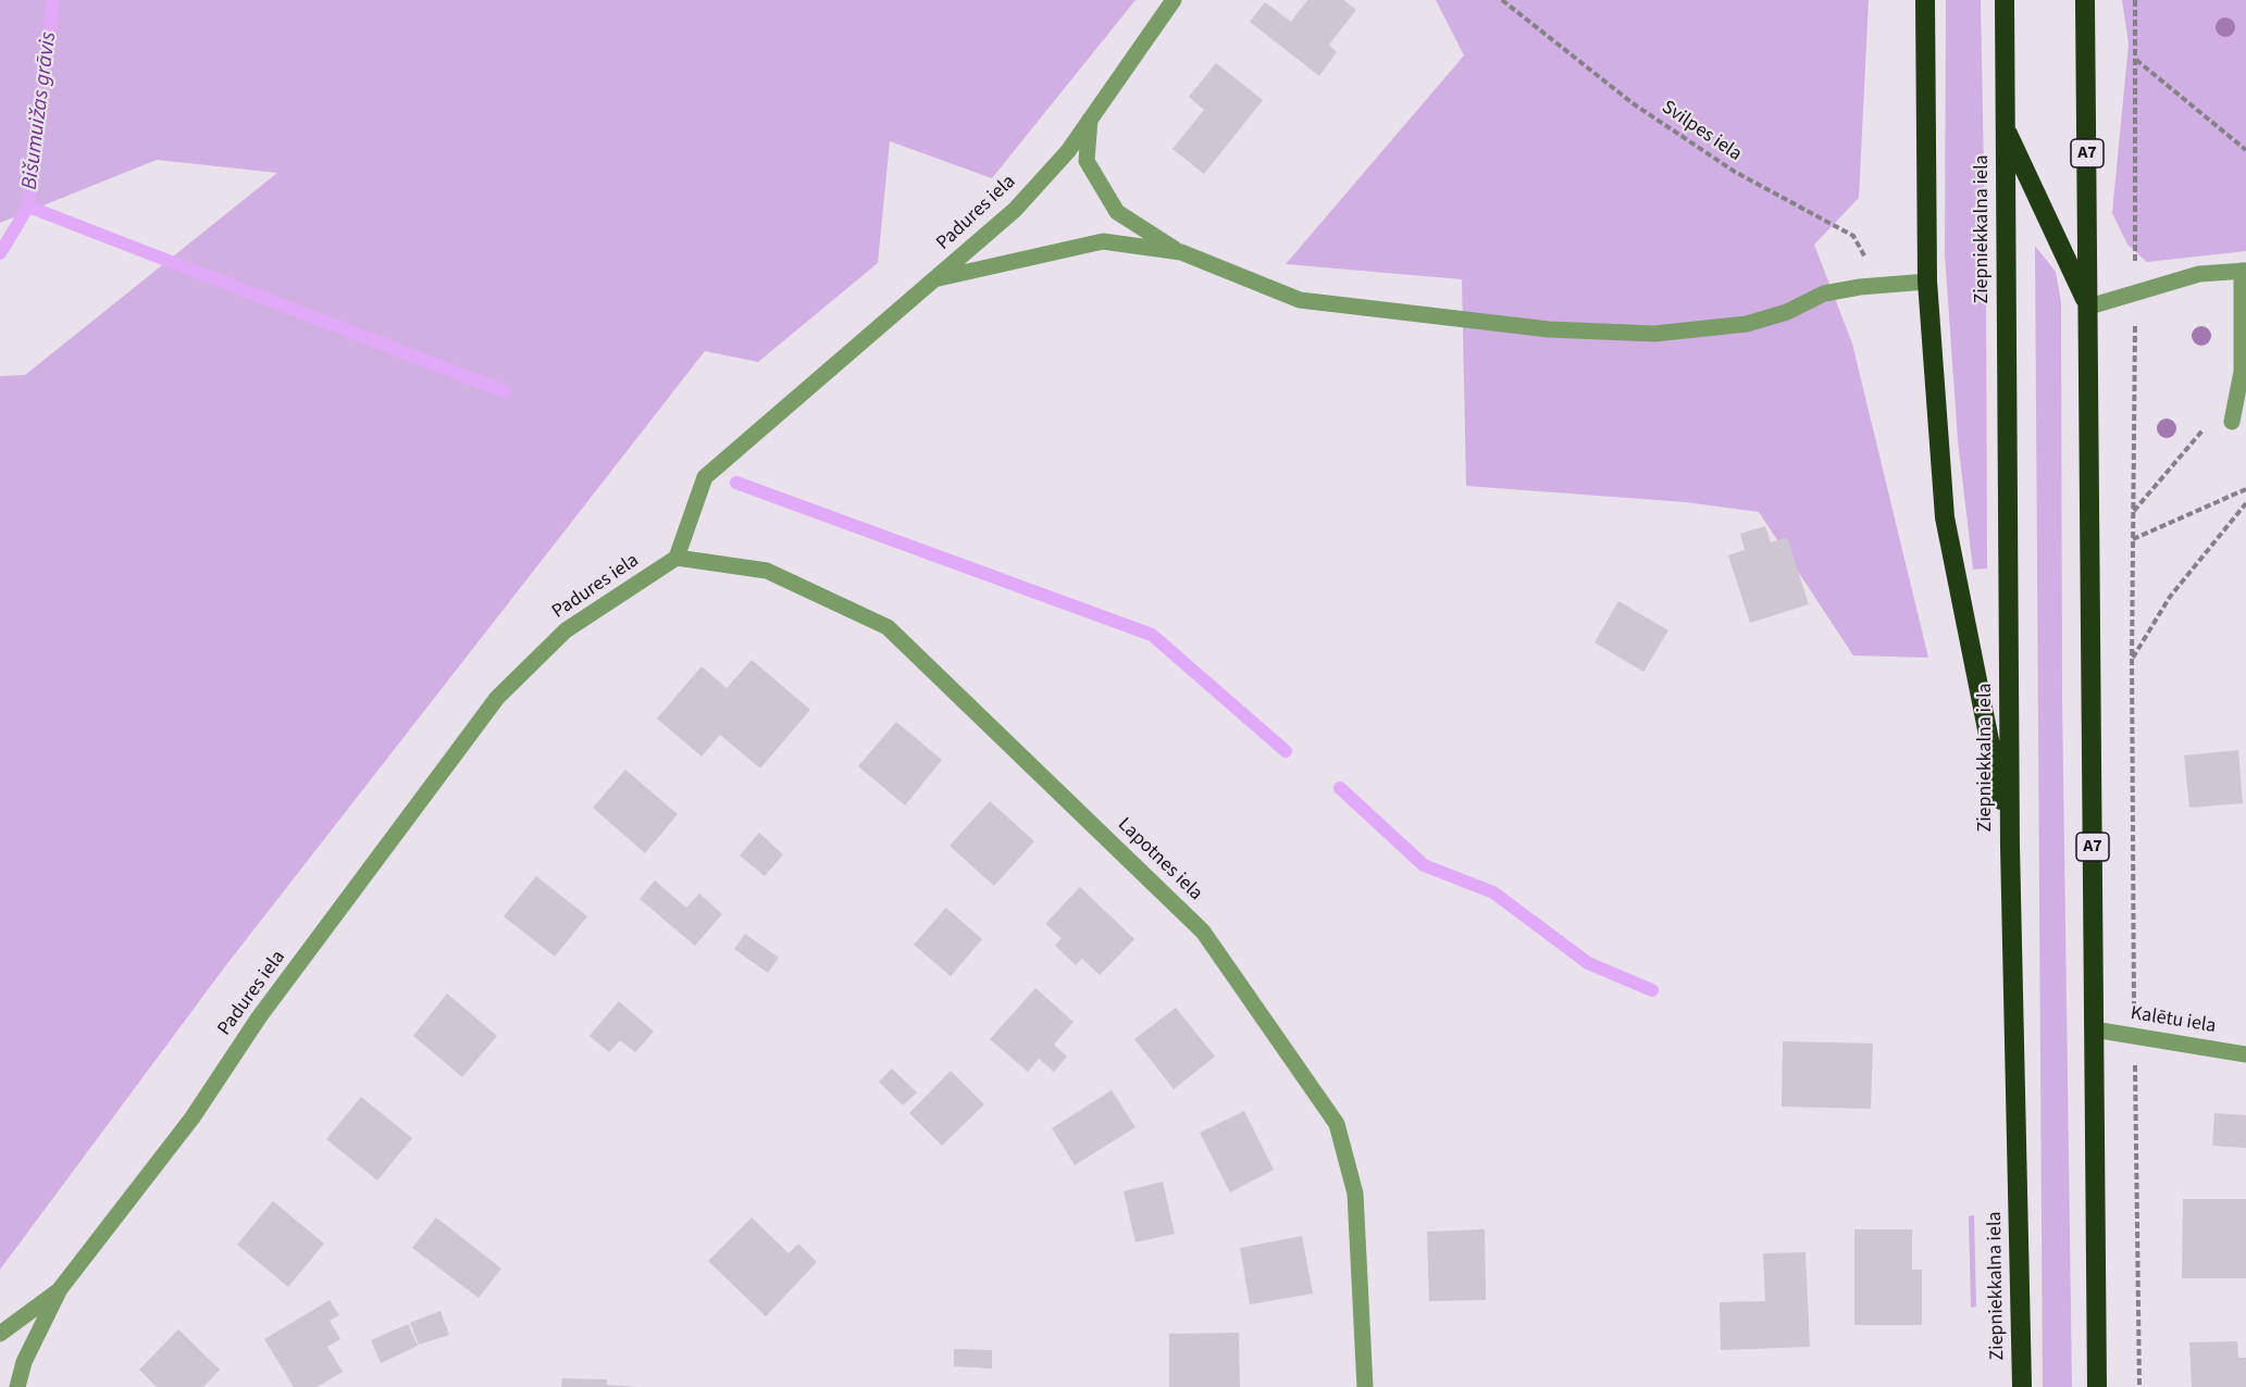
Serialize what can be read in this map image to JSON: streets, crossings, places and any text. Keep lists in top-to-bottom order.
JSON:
{
  "streets": {
    "highway": ["A7", "Ziepniekkalna iela"],
    "street": ["Padures iela", "Lapotnes iela", "Kalētu iela"],
    "path": ["Svilpes iela"]
  },
  "crossings": [
    ["Padures iela", "Lapotnes iela"],
    ["Ziepniekkalna iela", "Kalētu iela"]
  ],
  "water": ["Bišumuižas grāvis"]
}
